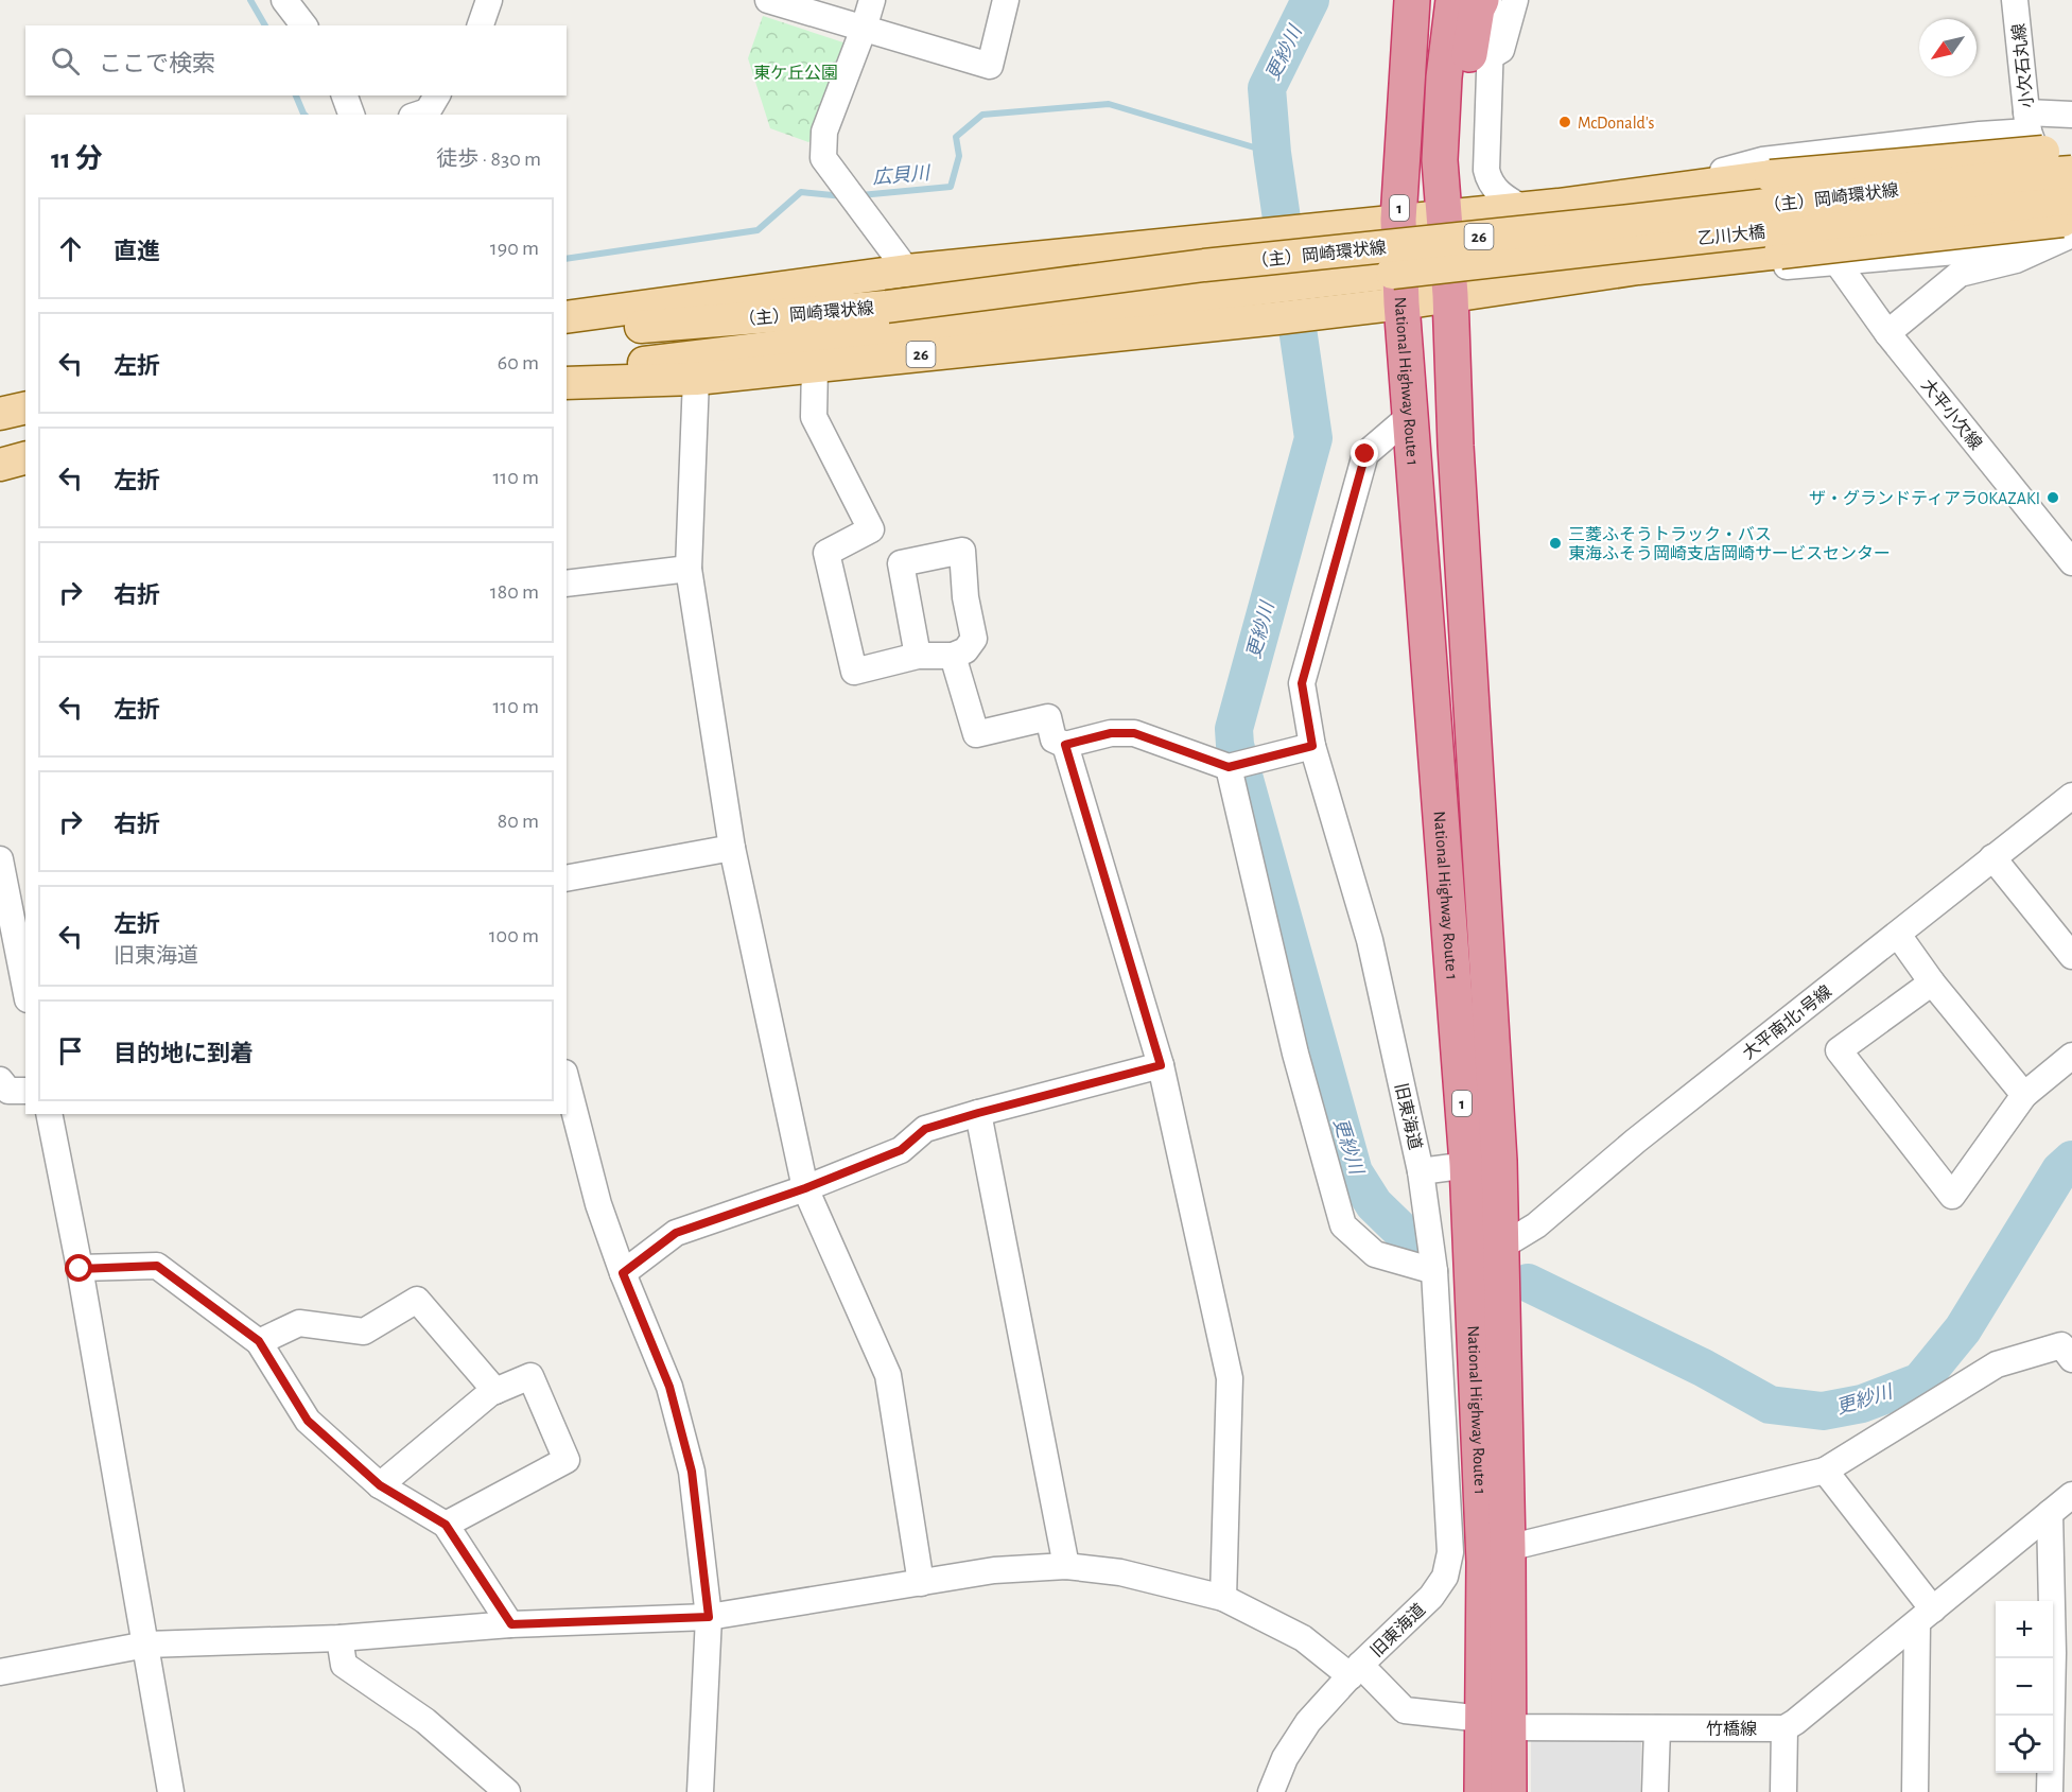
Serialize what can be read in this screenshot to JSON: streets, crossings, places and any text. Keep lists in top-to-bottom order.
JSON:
{
  "streets": {
    "highway": ["1", "National Highway Route 1"],
    "main road": ["（主）岡崎環状線", "乙川大橋", "26"],
    "street": [
      "小欠石丸線",
      "大平小欠線",
      "大平南北1号線",
      "旧東海道",
      "竹橋線"
    ]
  },
  "crossings": [
    ["小欠石丸線", "26"],
    ["小欠石丸線", "大平小欠線"],
    ["（主）岡崎環状線", "乙川大橋"],
    ["（主）岡崎環状線", "26"],
    ["（主）岡崎環状線", "National Highway Route 1"],
    ["乙川大橋", "26"],
    ["乙川大橋", "National Highway Route 1"],
    ["26", "National Highway Route 1"],
    ["National Highway Route 1", "大平南北1号線"],
    ["National Highway Route 1", "旧東海道"],
    ["National Highway Route 1", "竹橋線"],
    ["旧東海道", "竹橋線"]
  ],
  "water": ["更紗川", "広貝川"],
  "parks": ["東ケ丘公園"],
  "places": ["McDonald's", "ザ・グランドティアラOKAZAKI", "三菱ふそうトラック・バス 東海ふそう岡崎支店岡崎サービスセンター"],
  "north": "bottom left",
  "page": {
    "search": "ここで検索",
    "heading": ["11 分", "徒歩 · 830 m"],
    "list": [
      ["直進", "190 m"],
      ["左折", "60 m"],
      ["左折", "110 m"],
      ["右折", "180 m"],
      ["左折", "110 m"],
      ["右折", "80 m"],
      ["左折", "旧東海道", "100 m"],
      "目的地に到着"
    ],
    "map_buttons": ["+", "−"]
  }
}
